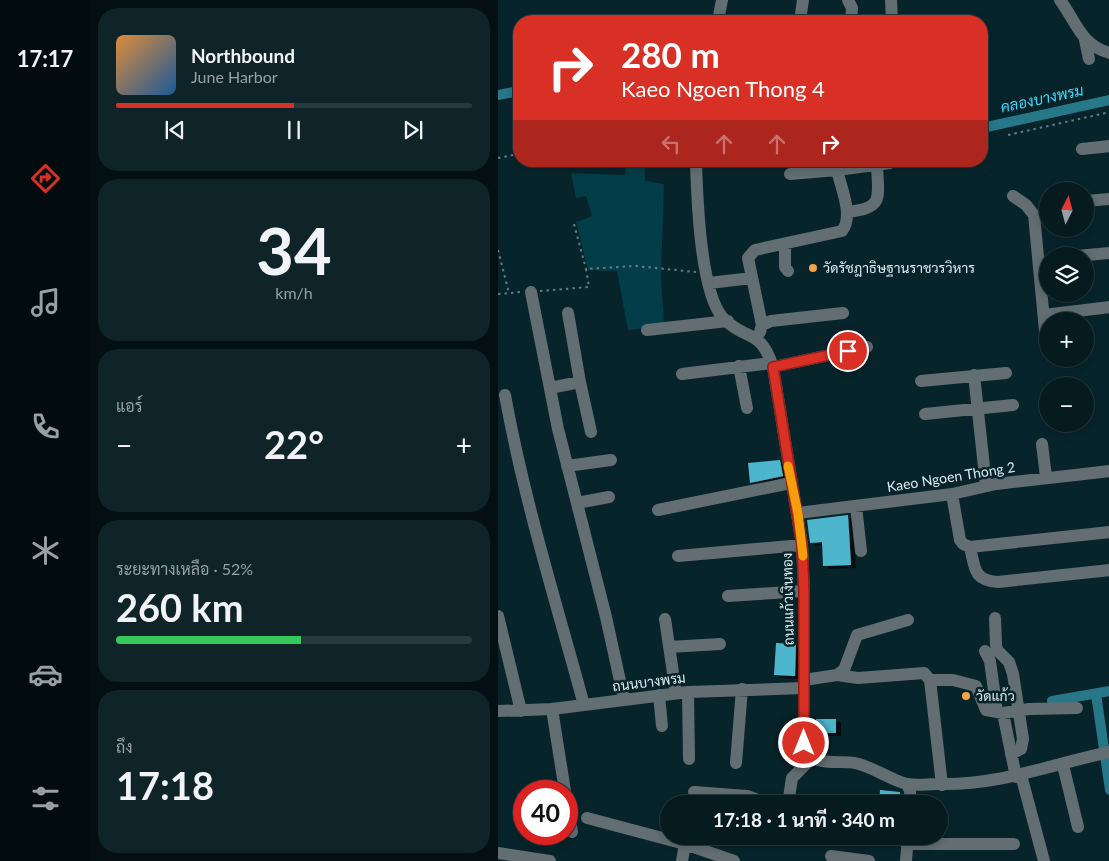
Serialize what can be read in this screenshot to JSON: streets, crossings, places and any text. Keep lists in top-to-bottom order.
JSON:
{
  "streets": {
    "street": ["Kaeo Ngoen Thong 2", "ถนนแก้วเงินทอง", "ถนนบางพรม"]
  },
  "crossings": [
    ["Kaeo Ngoen Thong 2", "ถนนแก้วเงินทอง"],
    ["ถนนแก้วเงินทอง", "ถนนบางพรม"]
  ],
  "water": ["คลองบางพรม"],
  "places": ["วัดรัชฎาธิษฐานราชวรวิหาร", "วัดแก้ว"],
  "north": "top",
  "page": {
    "tabs": "17:17",
    "turn": ["280 m", "Kaeo Ngoen Thong 4"],
    "song": ["Northbound", "June Harbor"],
    "tile": [
      ["34", "km/h"],
      "แอร์",
      ["ระยะทางเหลือ · 52%", "260 km"],
      ["ถึง", "17:18"]
    ],
    "map_buttons": ["+", "−"],
    "heat": ["−", "22°", "+"],
    "limit": "40",
    "trip": "17:18 · 1 นาที · 340 m"
  }
}
